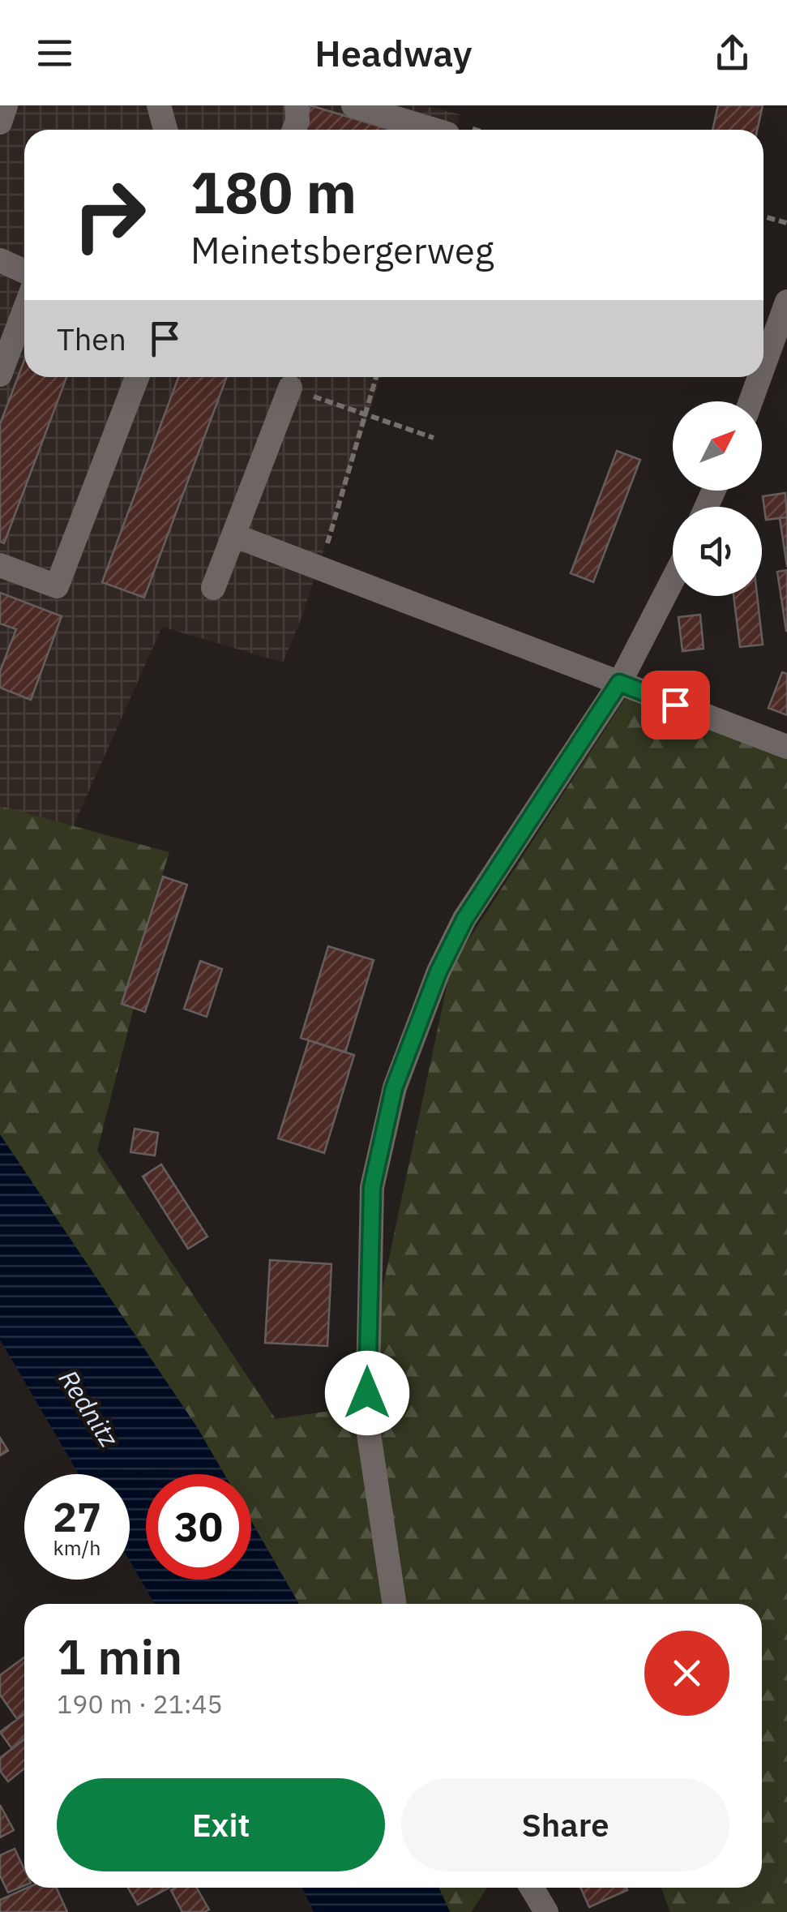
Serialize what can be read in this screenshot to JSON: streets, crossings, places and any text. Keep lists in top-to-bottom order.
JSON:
{
  "water": ["Rednitz"],
  "north": "top right",
  "page": {
    "header": "Headway",
    "turn": ["180 m", "Meinetsbergerweg"],
    "then": "Then",
    "speed": "27 km/h",
    "limit": "30",
    "heading": ["1 min", "190 m · 21:45"],
    "buttons": ["Exit", "Share"]
  }
}
